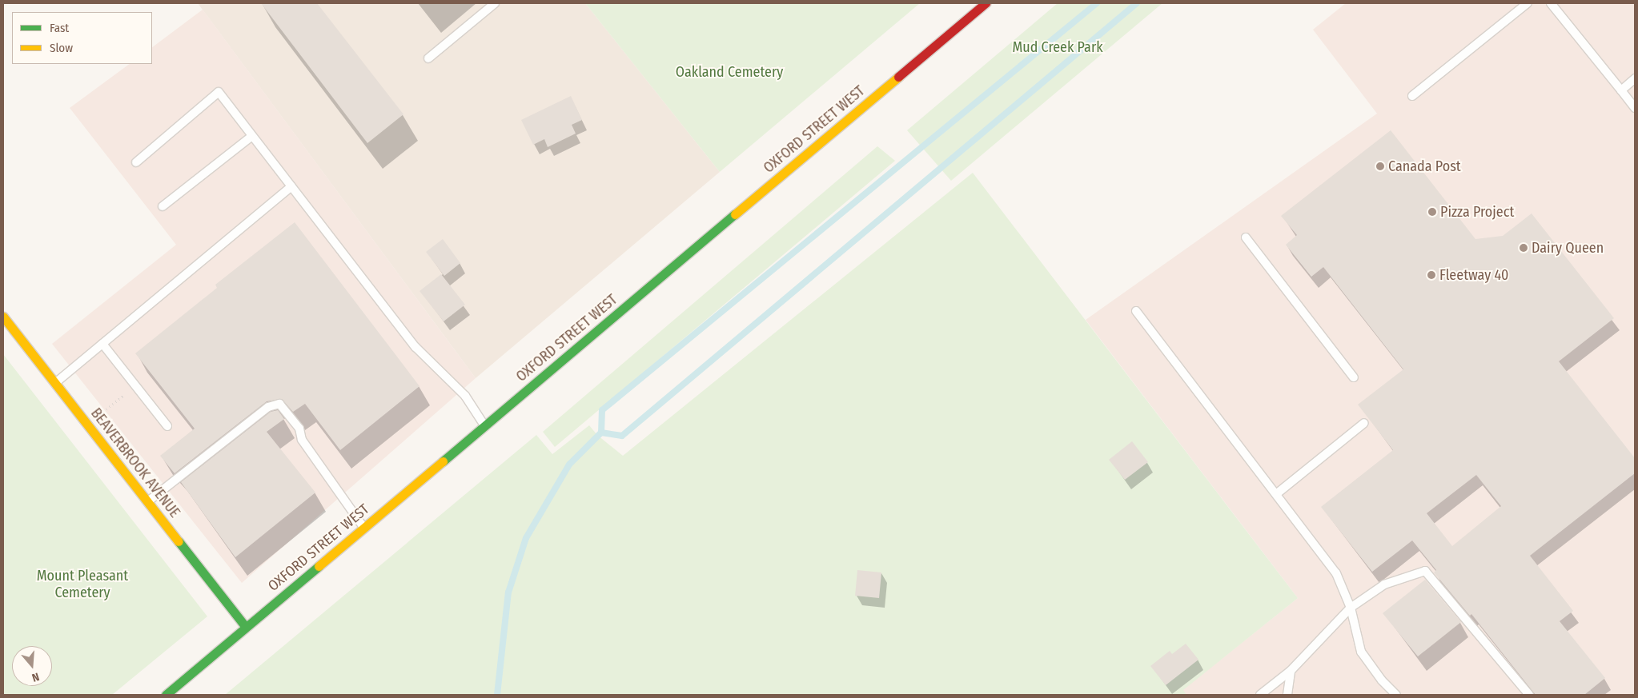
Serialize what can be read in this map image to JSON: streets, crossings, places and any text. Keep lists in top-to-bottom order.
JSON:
{
  "streets": {
    "main road": ["OXFORD STREET WEST", "BEAVERBROOK AVENUE"]
  },
  "crossings": [
    ["OXFORD STREET WEST", "BEAVERBROOK AVENUE"]
  ],
  "parks": ["Mud Creek Park", "Oakland Cemetery", "Mount Pleasant Cemetery"],
  "places": [
    "Canada Post",
    "Pizza Project",
    "Dairy Queen",
    "Fleetway 40"
  ],
  "legend": ["Fast", "Slow"],
  "north": "bottom"
}
